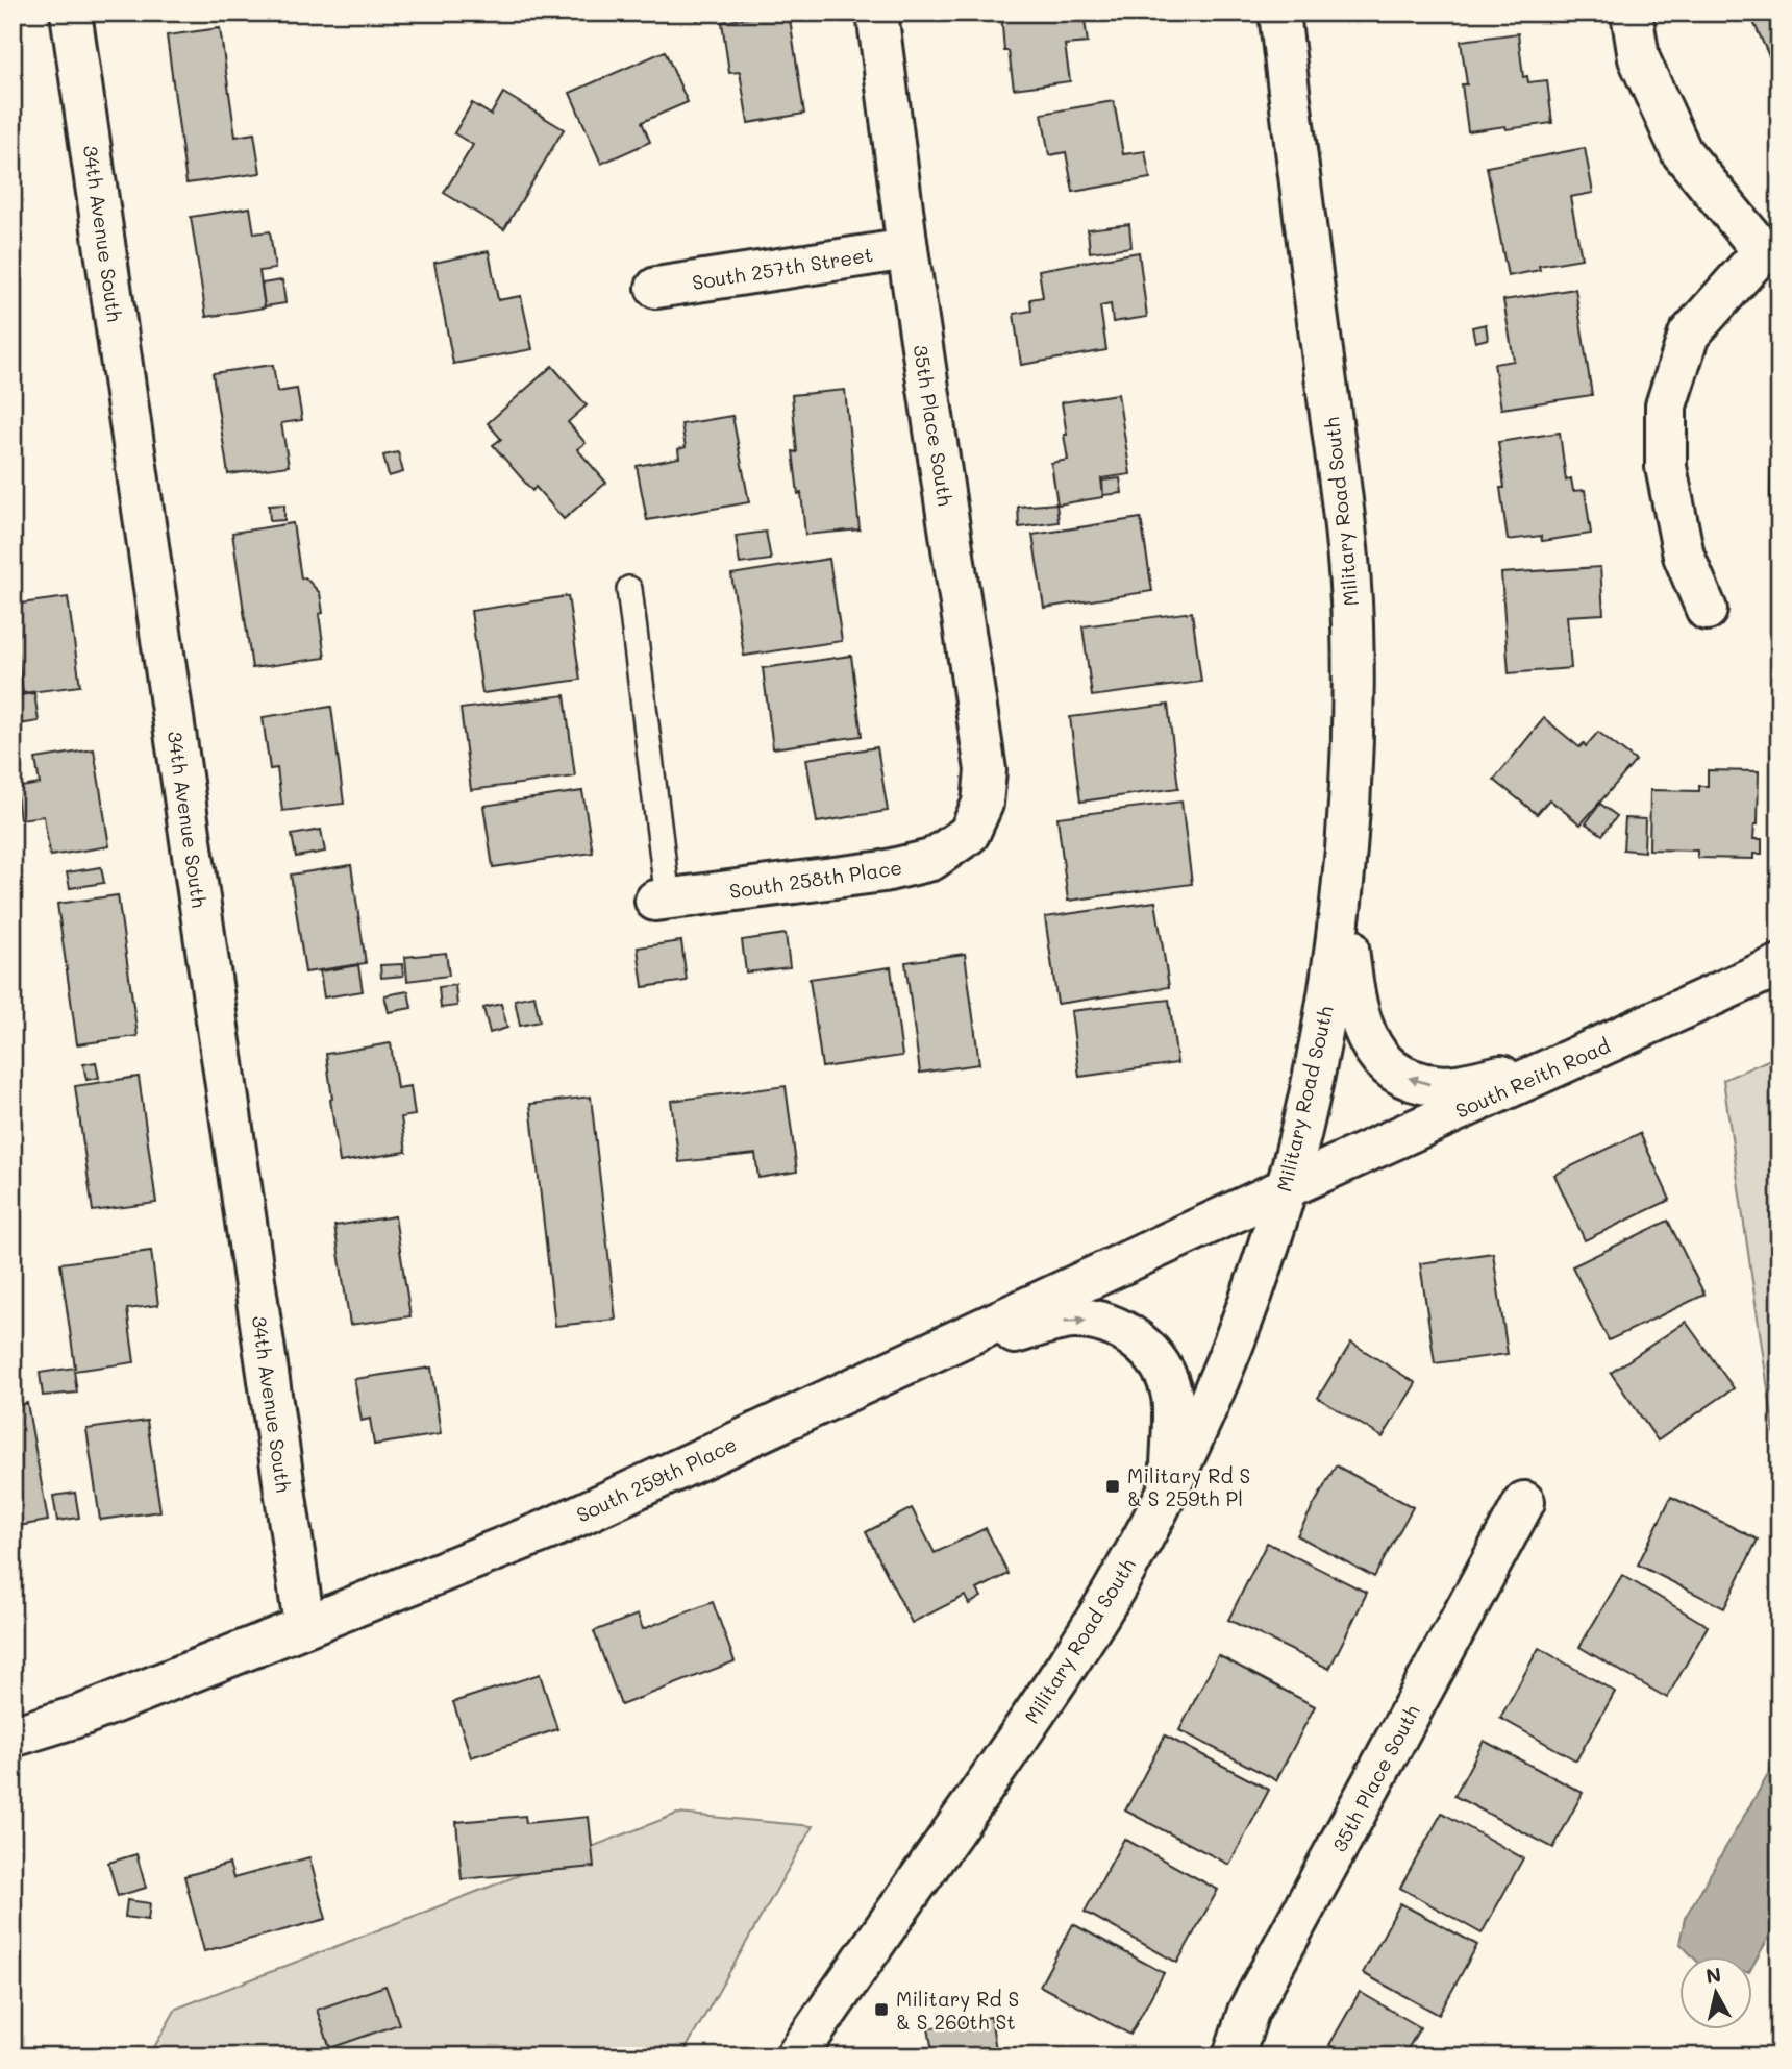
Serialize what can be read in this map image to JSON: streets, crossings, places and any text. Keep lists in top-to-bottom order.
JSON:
{
  "streets": {
    "main road": [
      "34th Avenue South",
      "South 257th Street",
      "35th Place South",
      "Military Road South",
      "South 258th Place",
      "South Reith Road",
      "South 259th Place"
    ]
  },
  "crossings": [
    ["34th Avenue South", "South 259th Place"],
    ["South 257th Street", "35th Place South"],
    ["35th Place South", "South 258th Place"],
    ["Military Road South", "South Reith Road"],
    ["Military Road South", "South 259th Place"],
    ["South Reith Road", "South 259th Place"]
  ],
  "places": {
    "transit": ["Military Rd S & S 259th Pl", "Military Rd S & S 260th St"]
  },
  "north": "top"
}
